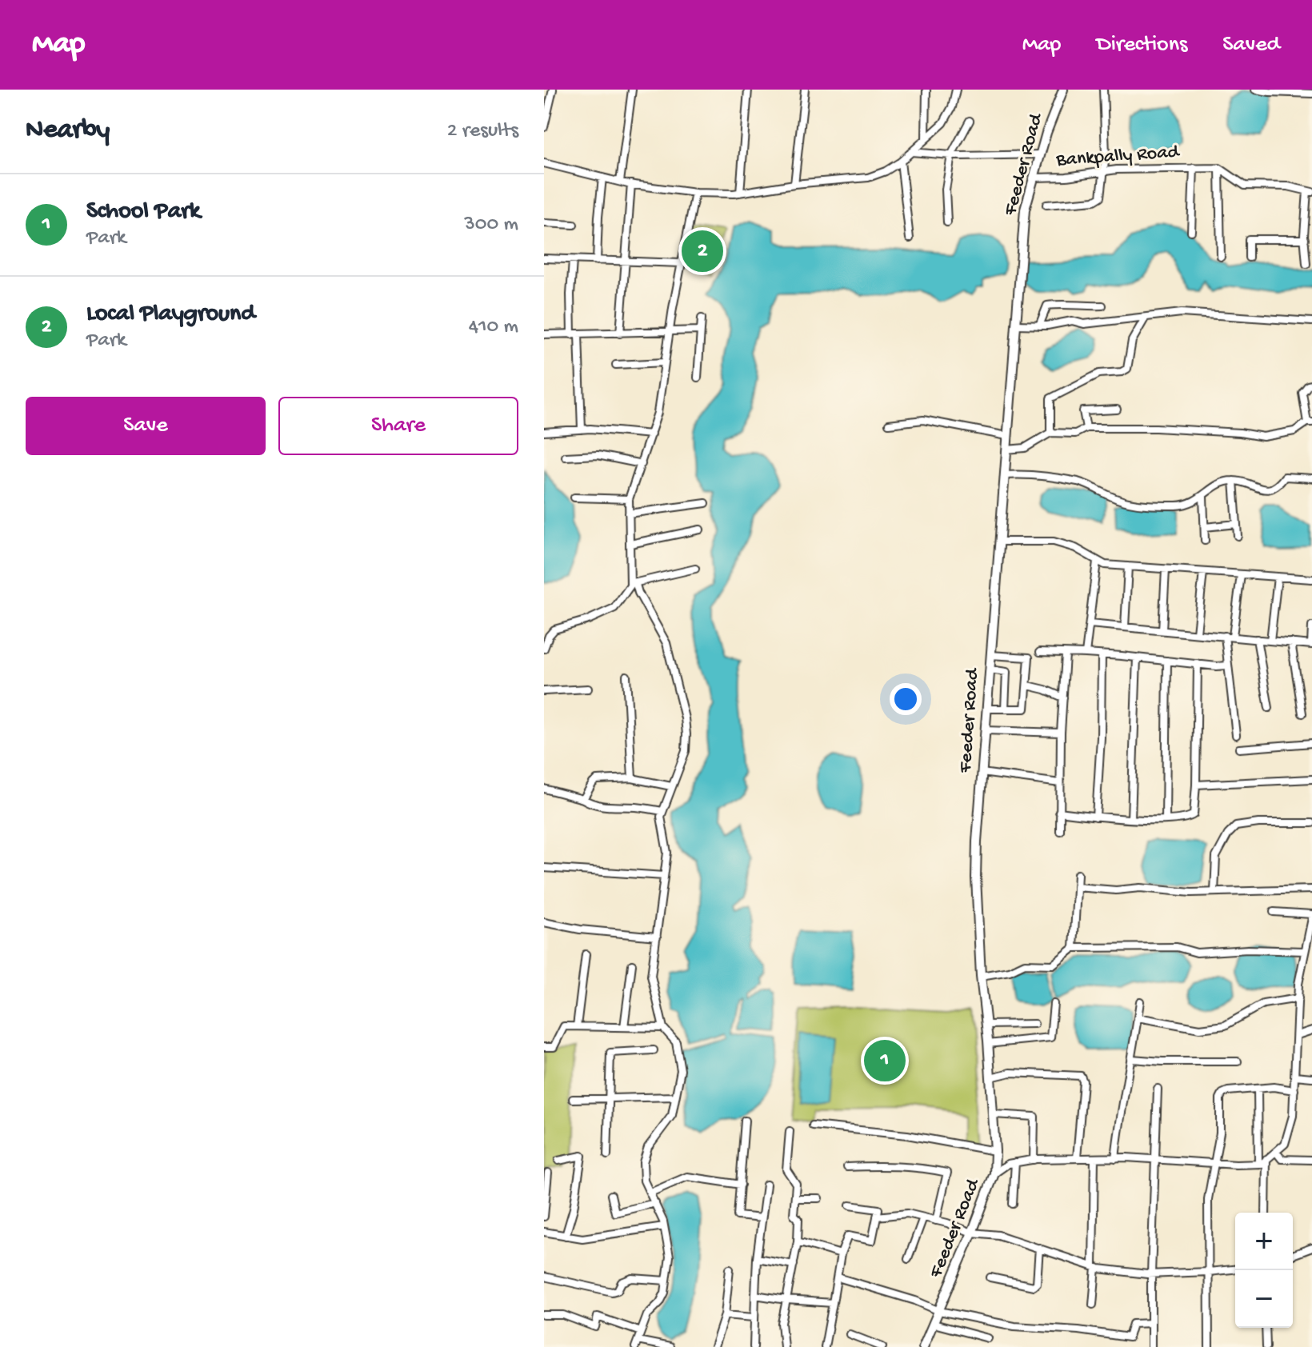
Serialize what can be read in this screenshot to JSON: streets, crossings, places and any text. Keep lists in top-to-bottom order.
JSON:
{
  "streets": {
    "street": ["Bankpally Road", "Feeder Road"]
  },
  "crossings": [
    ["Bankpally Road", "Feeder Road"]
  ],
  "page": {
    "header": "Map",
    "nav": ["Map", "Directions", "Saved"],
    "heading": ["Nearby", "2 results"],
    "list": [
      {
        "mark": "1",
        "name": "School Park",
        "note": "Park",
        "value": "300 m"
      },
      {
        "mark": "2",
        "name": "Local Playground",
        "note": "Park",
        "value": "410 m"
      }
    ],
    "pins": ["2", "1"],
    "buttons": ["Save", "Share"],
    "map_buttons": ["+", "−"]
  }
}
